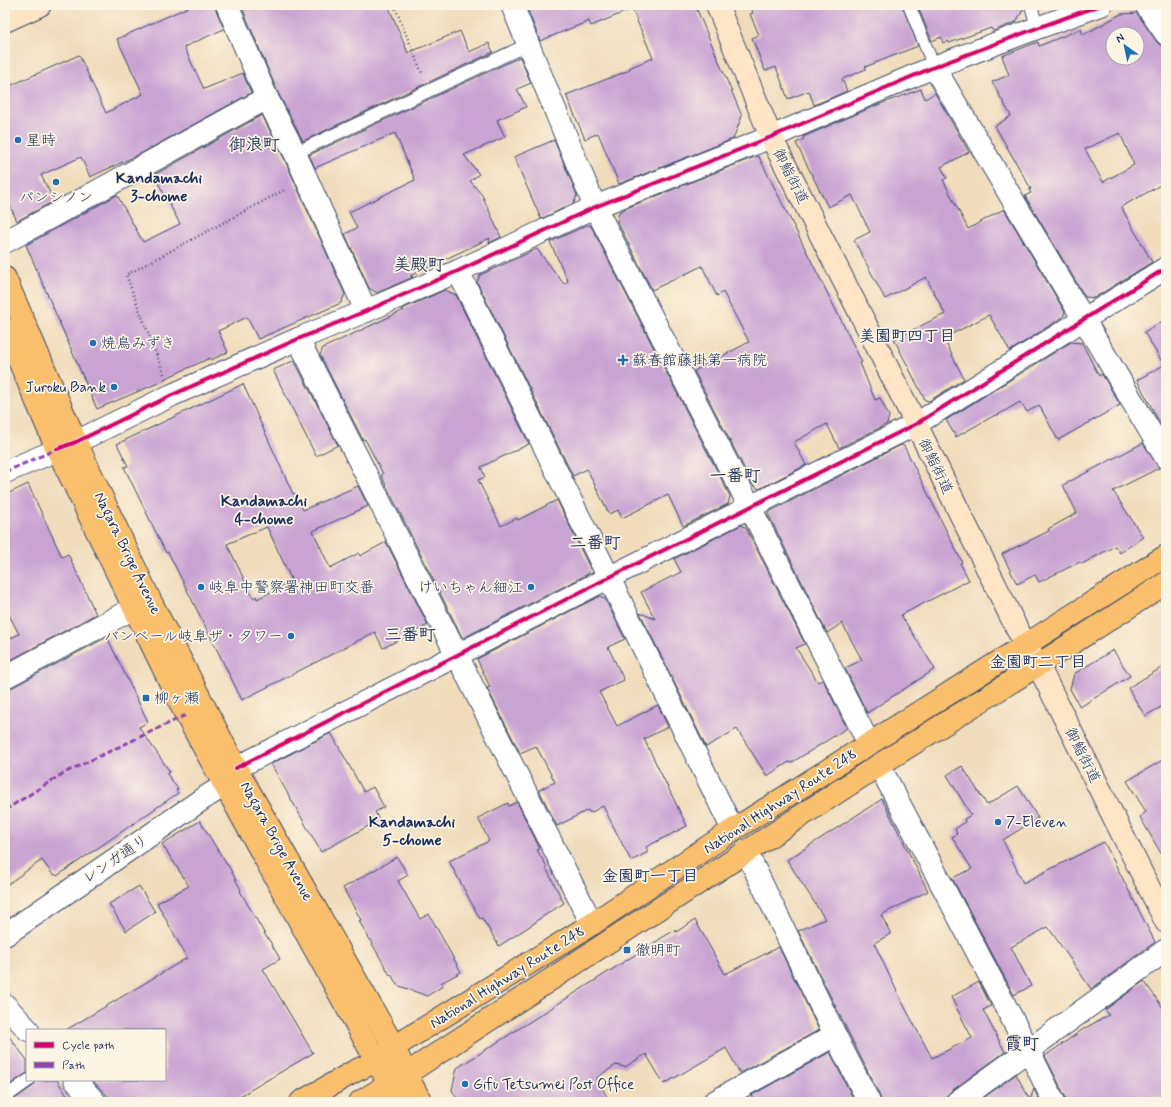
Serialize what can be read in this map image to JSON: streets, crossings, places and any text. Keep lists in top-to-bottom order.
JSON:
{
  "streets": {
    "highway": ["Nagara Brige Avenue", "National Highway Route 248"],
    "street": ["御鮨街道", "レンガ通り"]
  },
  "crossings": [
    ["御鮨街道", "National Highway Route 248"],
    ["御鮨街道", "レンガ通り"],
    ["Nagara Brige Avenue", "National Highway Route 248"],
    ["Nagara Brige Avenue", "レンガ通り"]
  ],
  "districts": [
    "御浪町",
    "Kandamachi 3-chome",
    "美殿町",
    "美園町四丁目",
    "一番町",
    "Kandamachi 4-chome",
    "二番町",
    "三番町",
    "金園町二丁目",
    "Kandamachi 5-chome",
    "金園町一丁目",
    "霞町"
  ],
  "places": {
    "other": [
      "星時",
      "パンシノン",
      "焼鳥みずき",
      "Juroku Bank",
      "岐阜中警察署神田町交番",
      "けいちゃん細江",
      "バンベール岐阜ザ・タワー",
      "7-Eleven",
      "Gifu Tetsumei Post Office"
    ],
    "health": ["蘇春館藤掛第一病院"],
    "transit": ["柳ヶ瀬", "徹明町"]
  },
  "legend": ["Cycle path", "Path"],
  "north": "top left"
}
